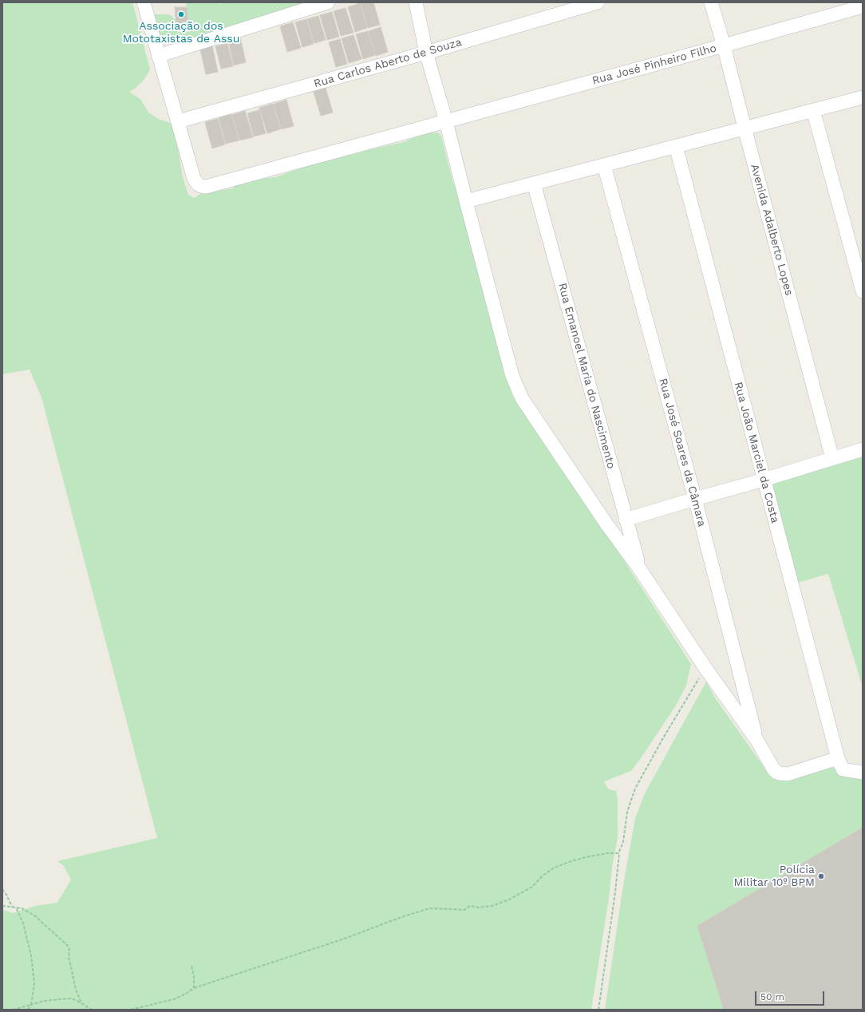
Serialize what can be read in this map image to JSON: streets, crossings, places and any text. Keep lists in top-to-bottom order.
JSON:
{
  "streets": {
    "street": [
      "Rua Carlos Aberto de Souza",
      "Rua José Pinheiro Filho",
      "Avenida Adalberto Lopes",
      "Rua Emanoel Maria do Nascimento",
      "Rua José Soares da Câmara",
      "Rua João Marciel da Costa"
    ]
  },
  "crossings": [
    ["Rua Carlos Aberto de Souza", "Rua José Pinheiro Filho"],
    ["Rua José Pinheiro Filho", "Avenida Adalberto Lopes"]
  ],
  "places": ["Associação dos Mototaxistas de Assu", "Polícia Militar 10º BPM"],
  "scale_bar": "50 m"
}
